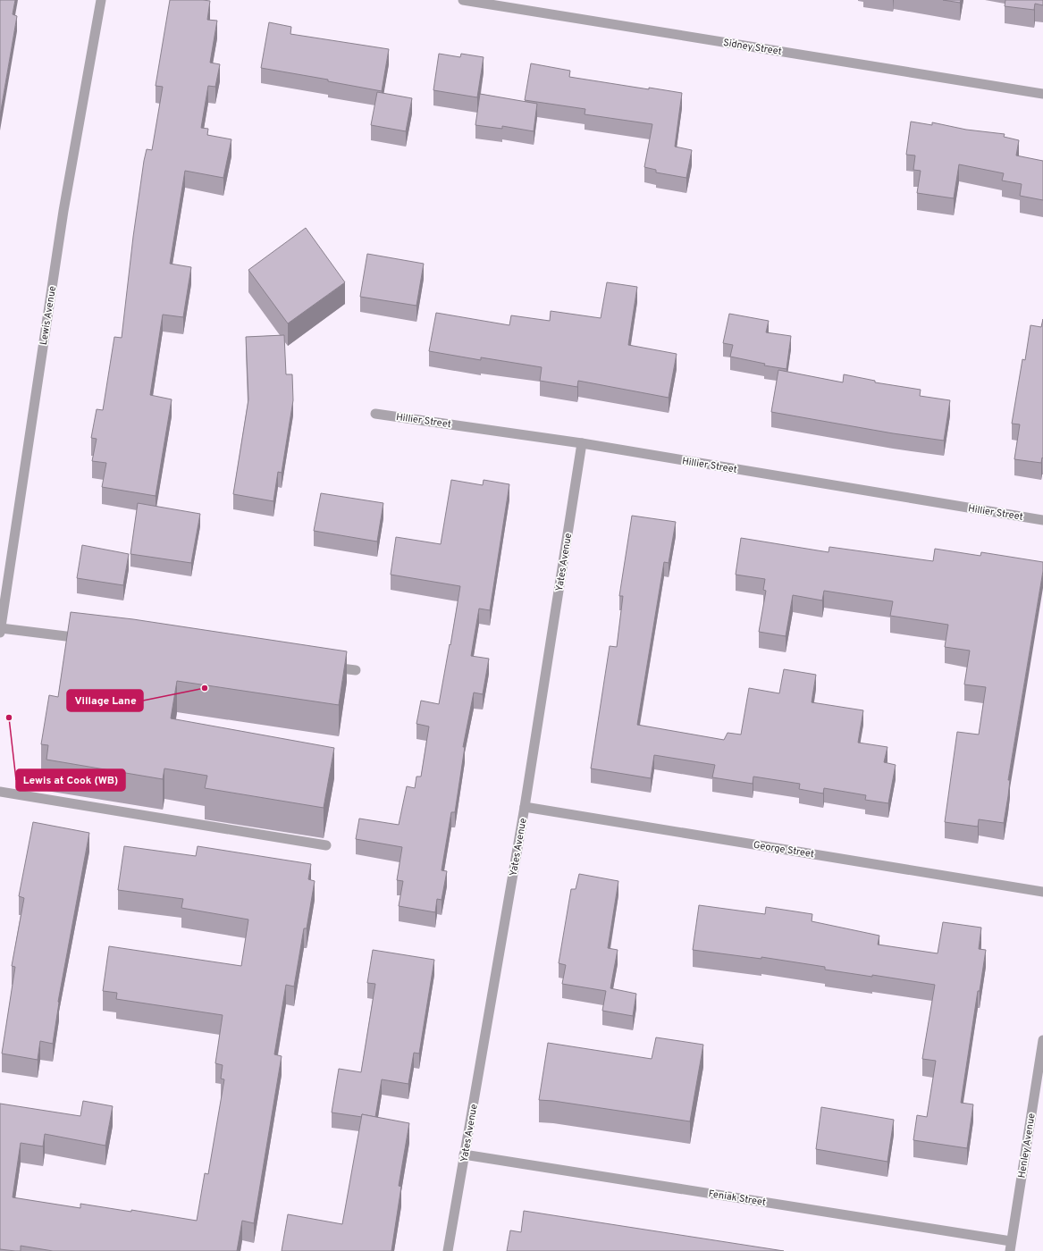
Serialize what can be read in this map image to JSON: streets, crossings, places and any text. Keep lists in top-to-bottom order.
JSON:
{
  "streets": {
    "street": [
      "Sidney Street",
      "Lewis Avenue",
      "Hillier Street",
      "Yates Avenue",
      "George Street",
      "Henley Avenue",
      "Feniak Street"
    ]
  },
  "crossings": [
    ["Hillier Street", "Yates Avenue"],
    ["Yates Avenue", "George Street"],
    ["Yates Avenue", "Feniak Street"],
    ["Henley Avenue", "Feniak Street"]
  ],
  "places": ["Village Lane", "Lewis at Cook (WB)"]
}
